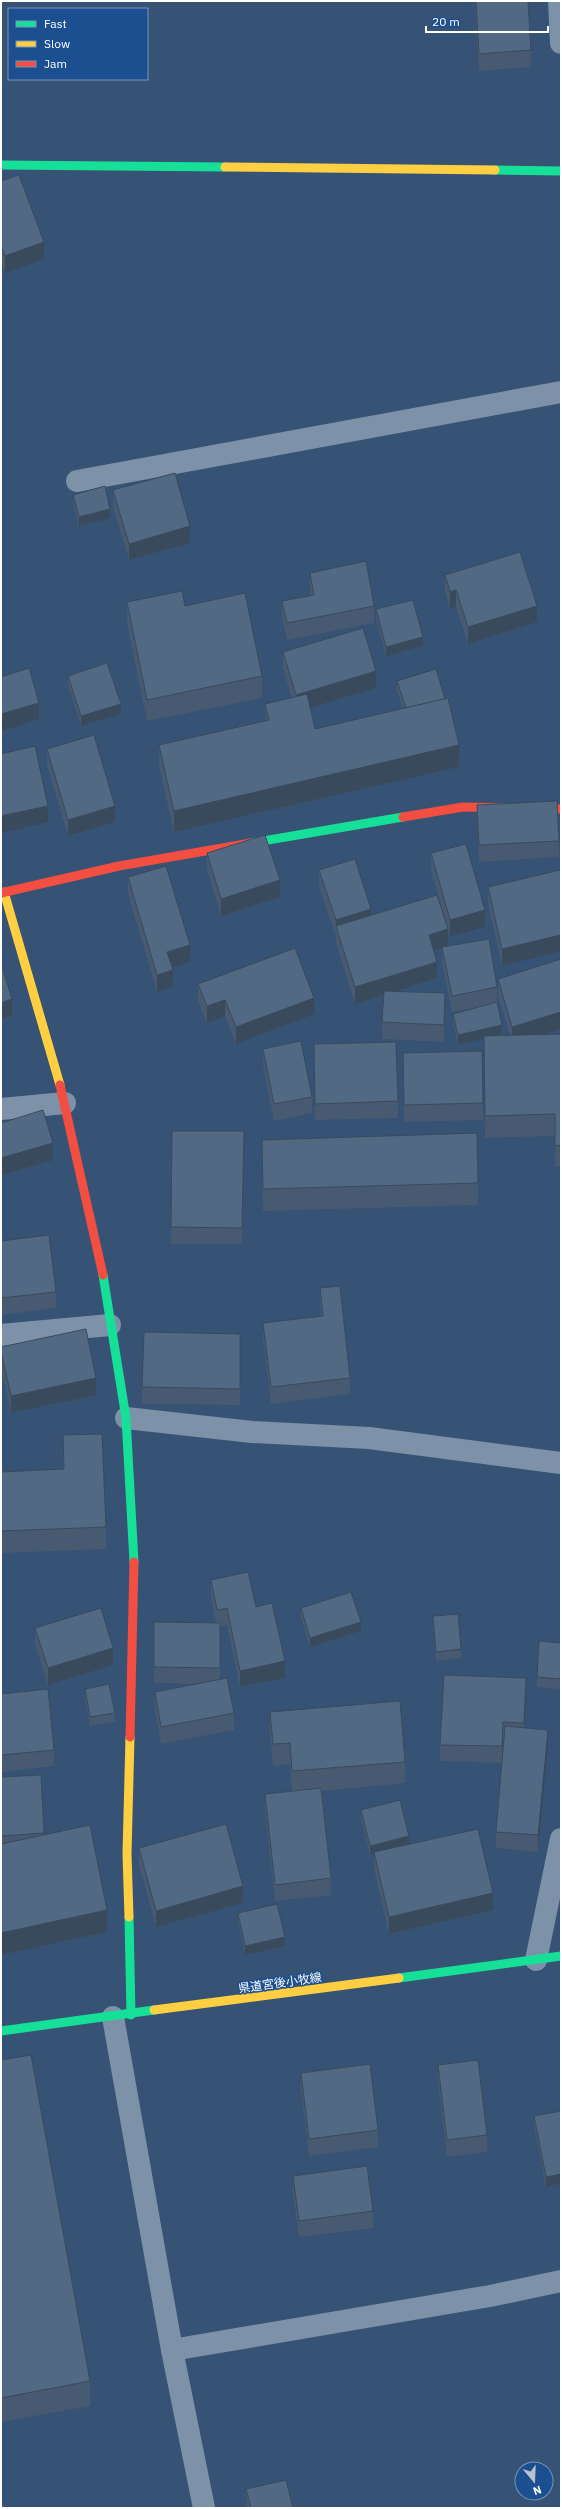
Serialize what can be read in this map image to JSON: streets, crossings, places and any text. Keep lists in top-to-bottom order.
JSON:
{
  "streets": {
    "street": ["県道宮後小牧線"]
  },
  "legend": ["Fast", "Slow", "Jam"],
  "scale_bar": "20 m",
  "north": "bottom"
}
